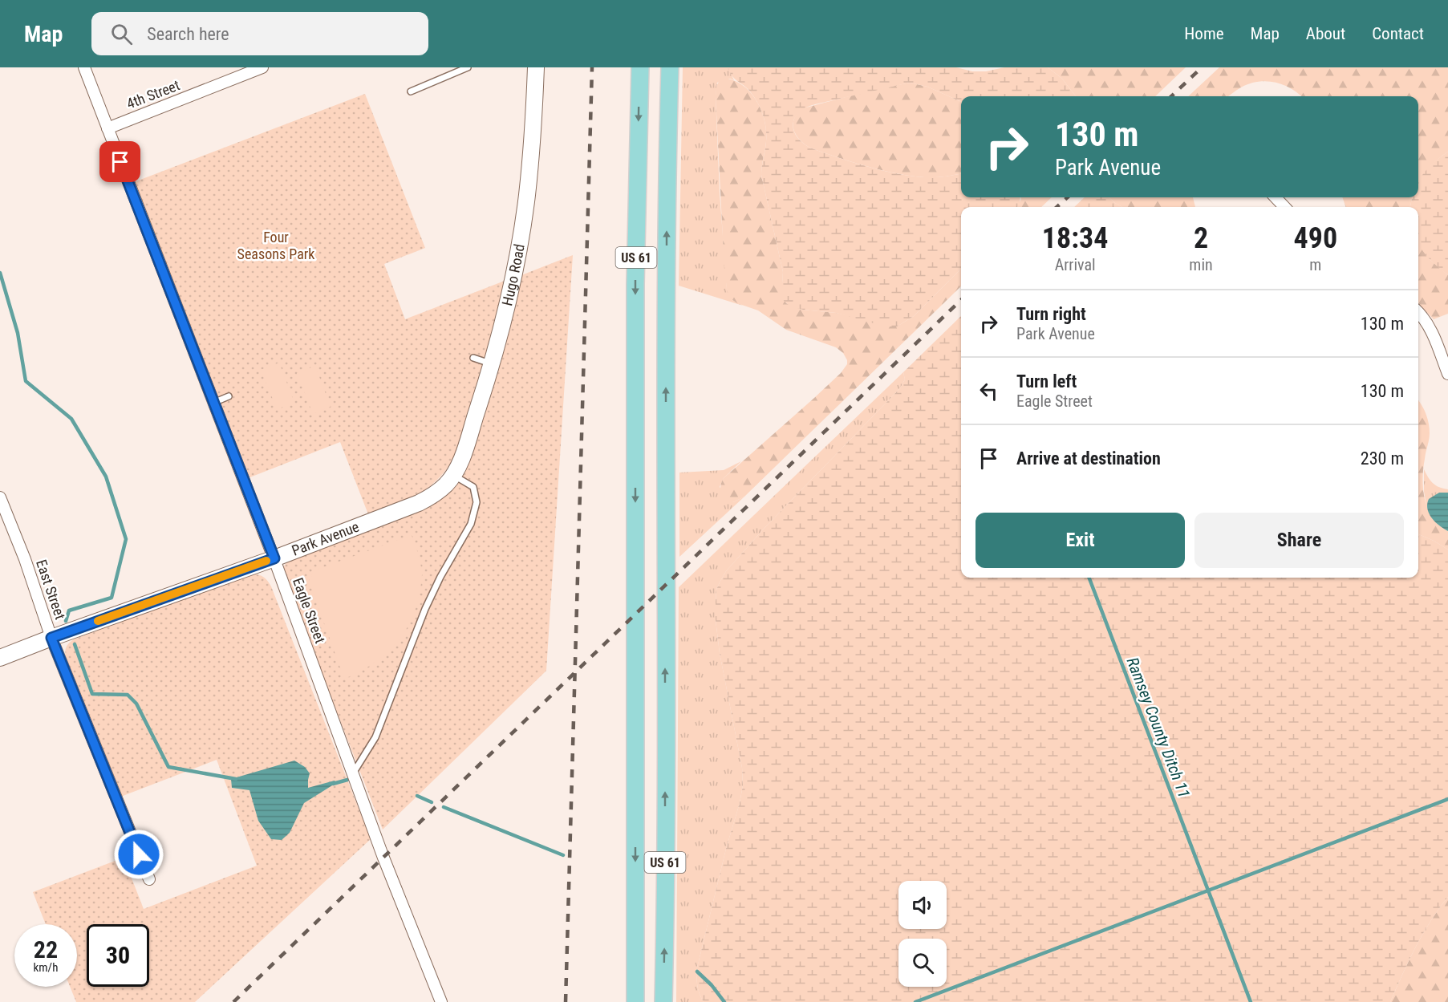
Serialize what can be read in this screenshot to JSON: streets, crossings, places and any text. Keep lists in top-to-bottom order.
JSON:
{
  "streets": {
    "main road": ["US 61"],
    "street": [
      "4th Street",
      "Hugo Road",
      "Park Avenue",
      "East Street",
      "Eagle Street"
    ]
  },
  "crossings": [
    ["4th Street", "Eagle Street"],
    ["Hugo Road", "Park Avenue"],
    ["Park Avenue", "East Street"],
    ["Park Avenue", "Eagle Street"]
  ],
  "water": ["Ramsey County Ditch 11"],
  "parks": ["Four Seasons Park"],
  "page": {
    "header": "Map",
    "search": "Search here",
    "nav": [
      "Home",
      "Map",
      "About",
      "Contact"
    ],
    "turn": ["130 m", "Park Avenue"],
    "eta": [
      "18:34",
      "Arrival",
      "2",
      "min",
      "490",
      "m"
    ],
    "list": [
      {
        "name": "Turn right",
        "note": "Park Avenue",
        "value": "130 m"
      },
      {
        "name": "Turn left",
        "note": "Eagle Street",
        "value": "130 m"
      },
      {
        "name": "Arrive at destination",
        "value": "230 m"
      }
    ],
    "buttons": ["Exit", "Share"],
    "speed": "22 km/h",
    "limit": "30"
  }
}
